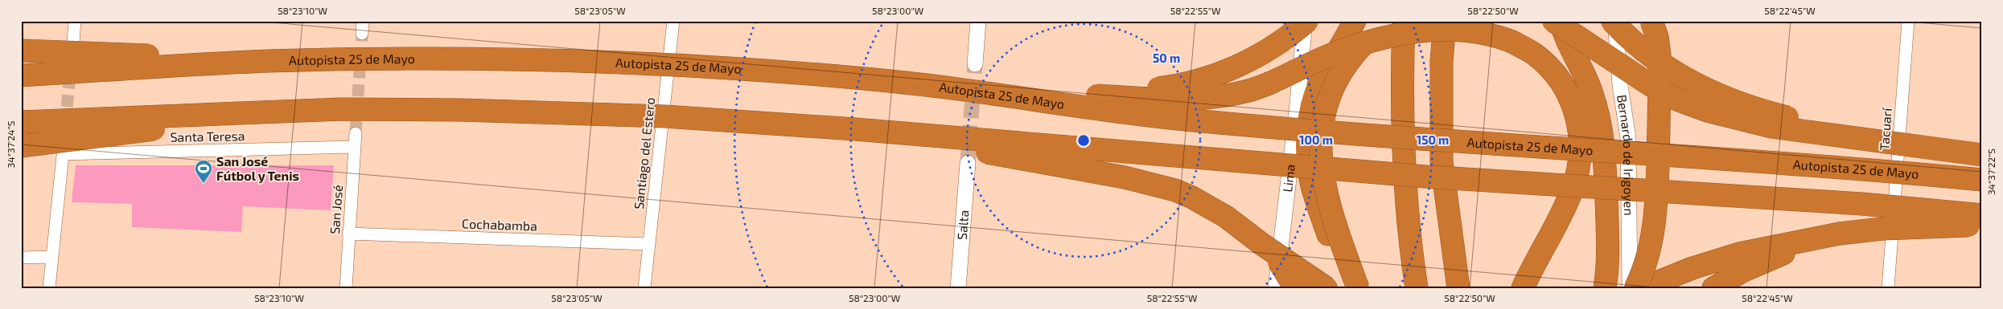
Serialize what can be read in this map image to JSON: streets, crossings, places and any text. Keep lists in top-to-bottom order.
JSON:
{
  "streets": {
    "highway": ["Autopista 25 de Mayo"],
    "street": [
      "Tacuarí",
      "Santa Teresa",
      "Santiago del Estero",
      "Bernardo de Irigoyen",
      "Lima",
      "San José",
      "Cochabamba",
      "Salta"
    ]
  },
  "crossings": [
    ["Santa Teresa", "San José"],
    ["Santiago del Estero", "Cochabamba"],
    ["San José", "Cochabamba"]
  ],
  "places": {
    "sports": ["San José Fútbol y Tenis"]
  },
  "coordinates": [
    "58°23'10\"W",
    "58°23'05\"W",
    "58°23'00\"W",
    "58°22'55\"W",
    "58°22'50\"W",
    "58°22'45\"W",
    "34°37'24\"S",
    "34°37'22\"S"
  ],
  "rings": ["50 m", "100 m", "150 m"]
}
